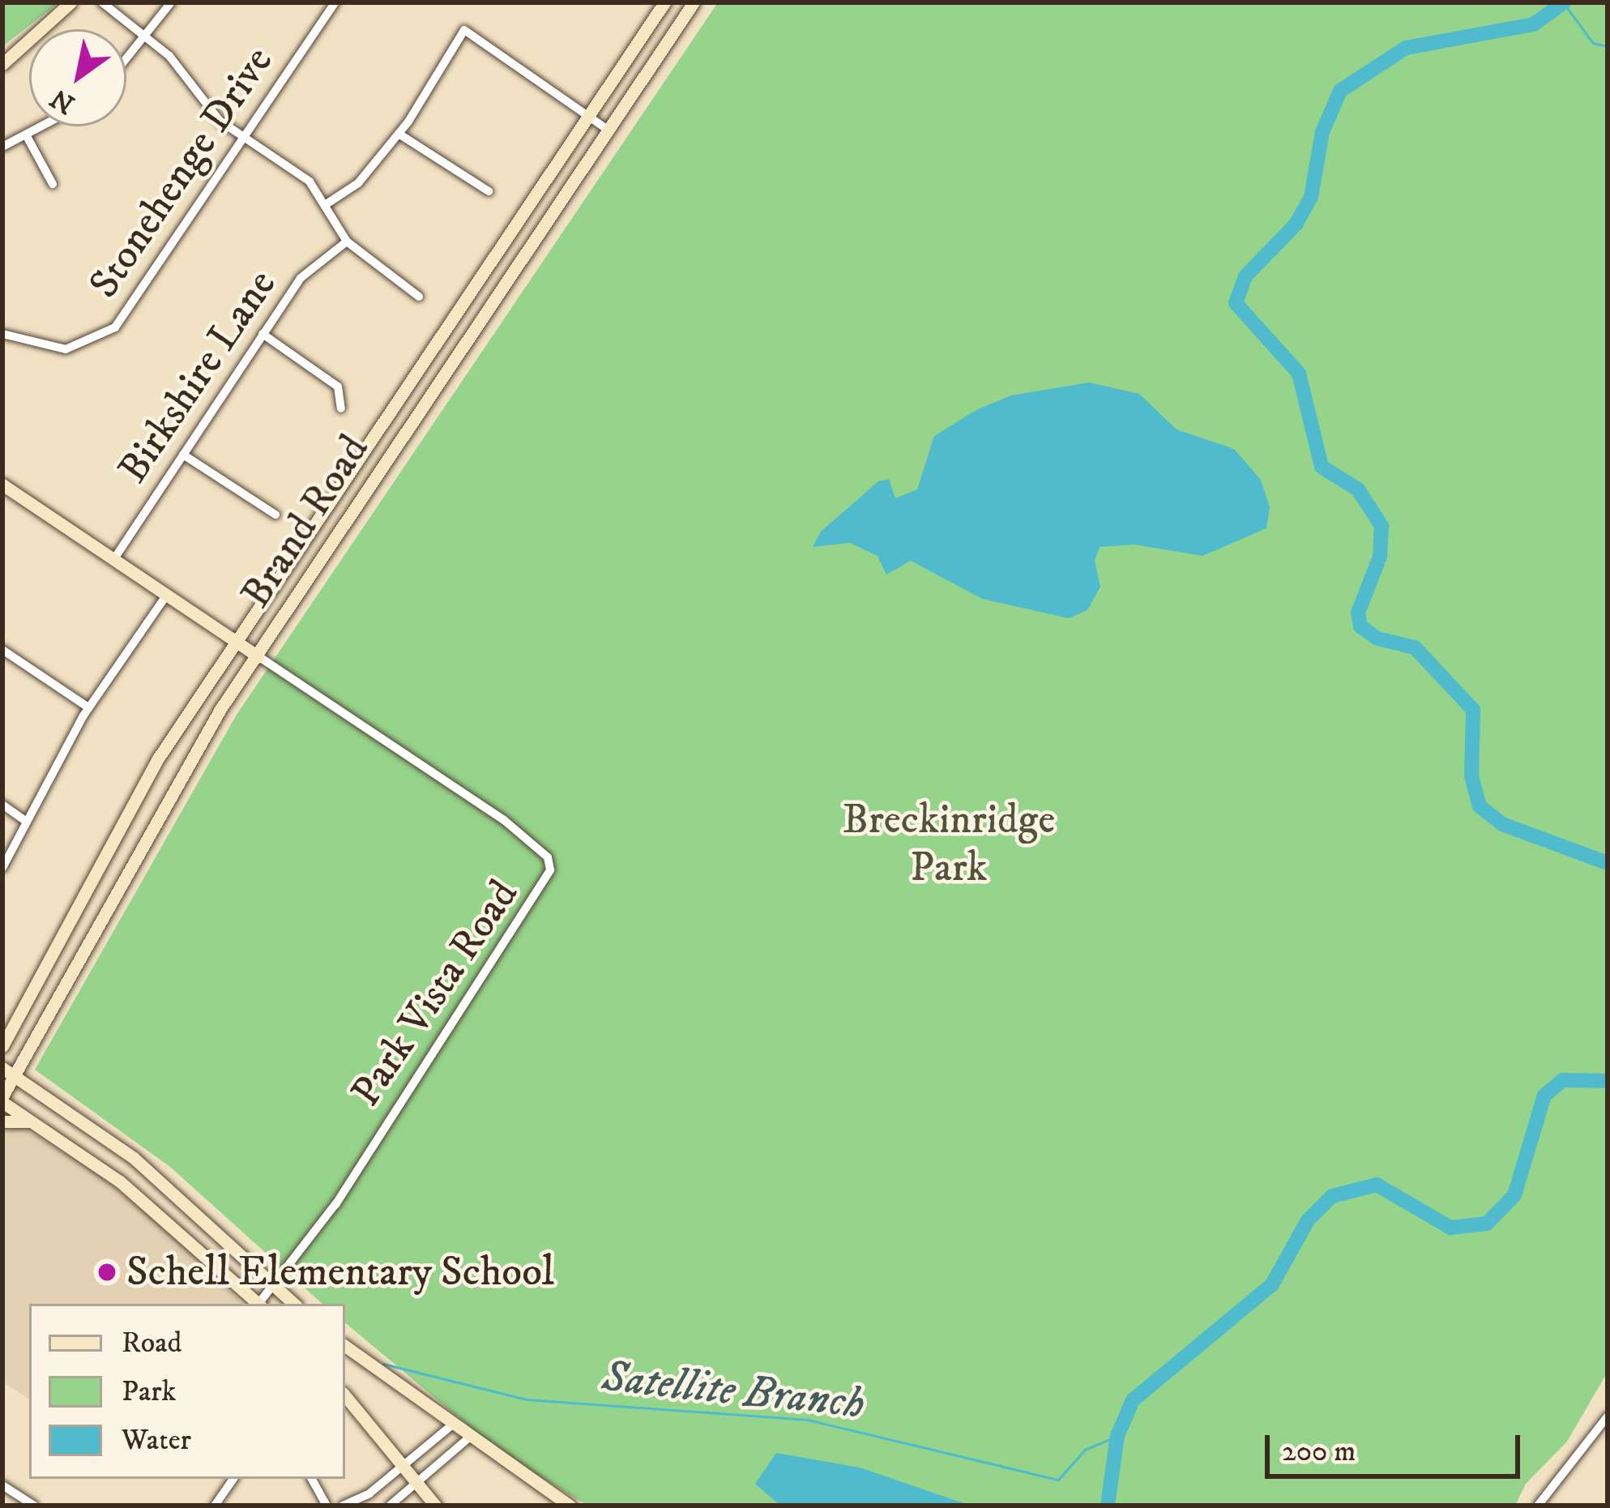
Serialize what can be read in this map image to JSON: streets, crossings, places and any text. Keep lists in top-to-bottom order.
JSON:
{
  "streets": {
    "main road": ["Brand Road"],
    "street": ["Stonehenge Drive", "Birkshire Lane", "Park Vista Road"]
  },
  "crossings": [
    ["Brand Road", "Park Vista Road"]
  ],
  "water": ["Satellite Branch"],
  "parks": ["Breckinridge Park"],
  "places": ["Schell Elementary School"],
  "legend": ["Road", "Park", "Water"],
  "scale_bar": "200 m",
  "north": "bottom left"
}
